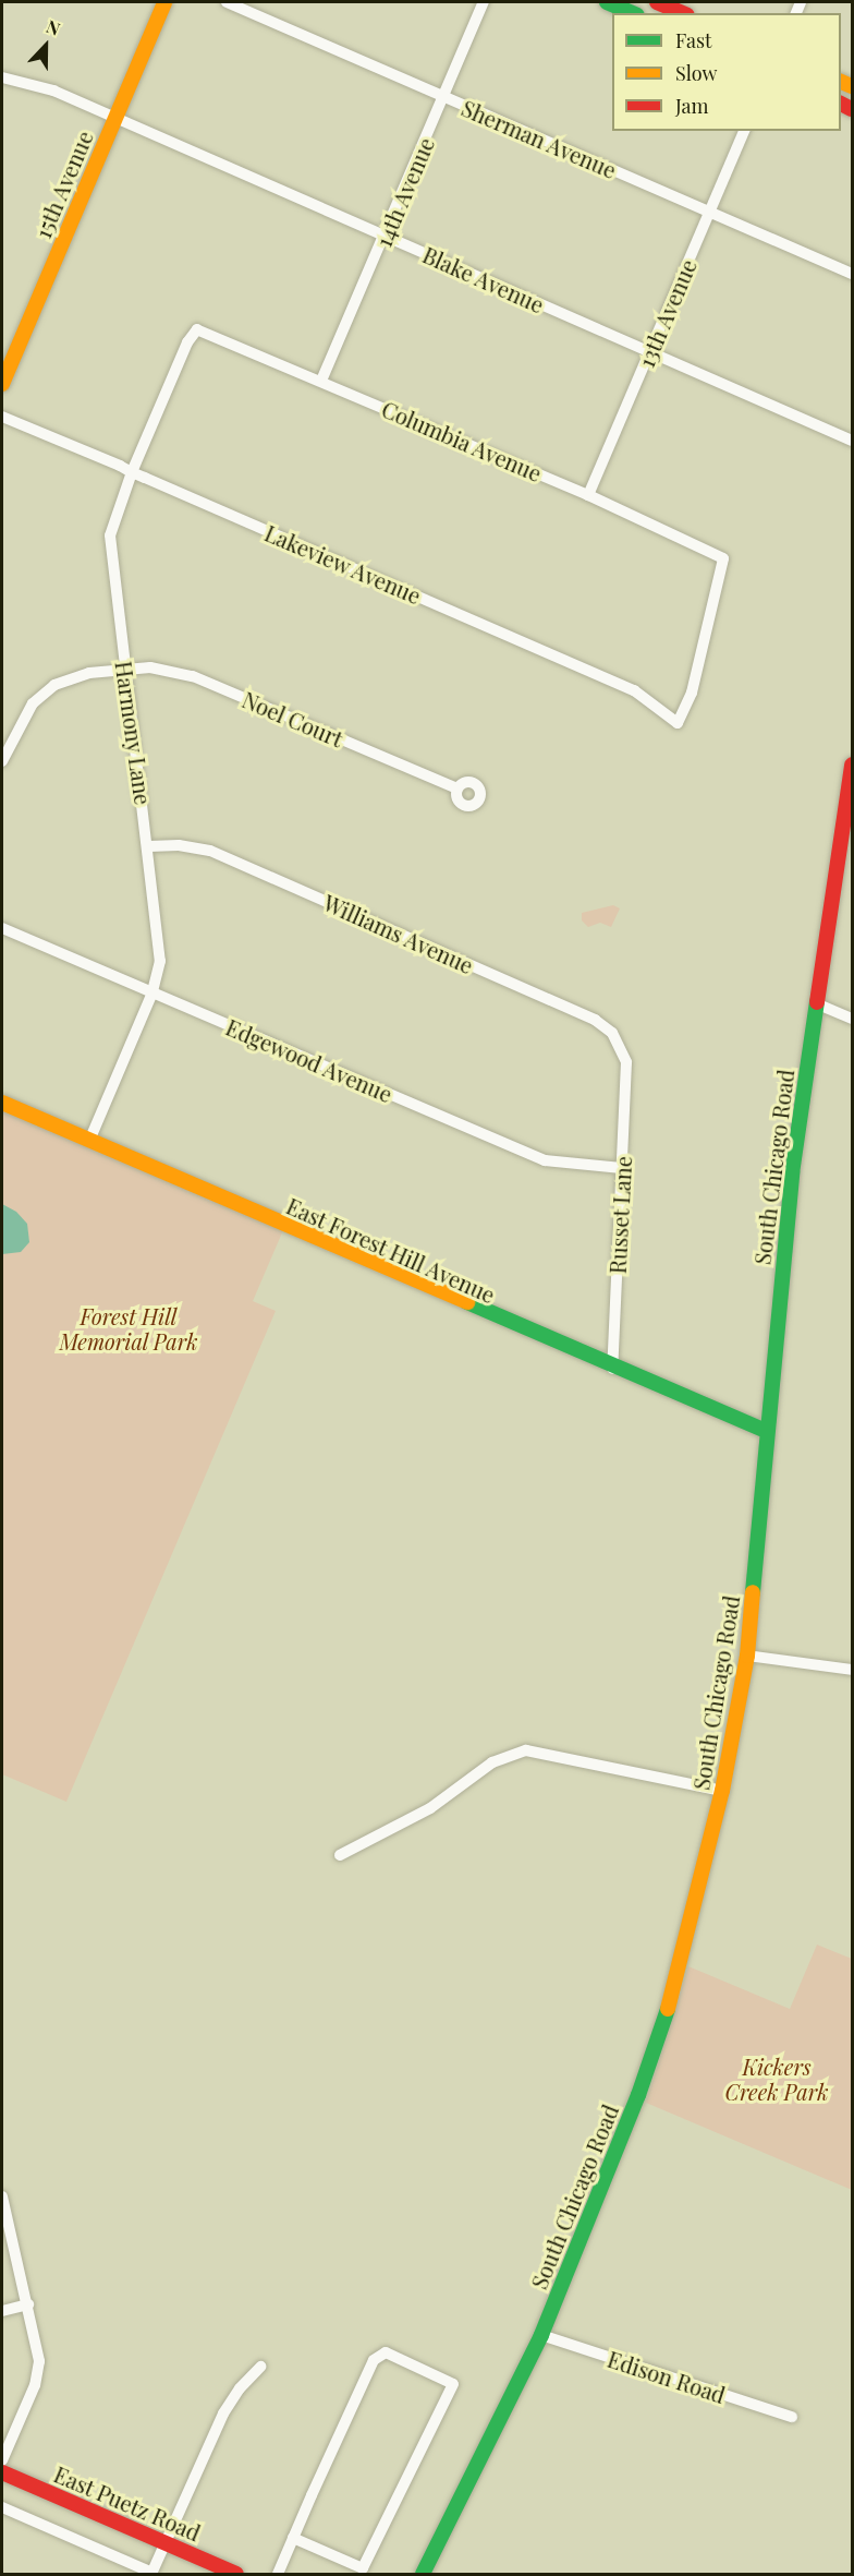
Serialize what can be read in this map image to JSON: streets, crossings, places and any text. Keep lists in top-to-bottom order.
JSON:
{
  "streets": {
    "main road": [
      "15th Avenue",
      "South Chicago Road",
      "East Forest Hill Avenue",
      "East Puetz Road"
    ],
    "street": [
      "Sherman Avenue",
      "14th Avenue",
      "Blake Avenue",
      "13th Avenue",
      "Columbia Avenue",
      "Lakeview Avenue",
      "Noel Court",
      "Harmony Lane",
      "Williams Avenue",
      "Edgewood Avenue",
      "Russet Lane",
      "Edison Road"
    ]
  },
  "crossings": [
    ["Sherman Avenue", "14th Avenue"],
    ["Sherman Avenue", "13th Avenue"],
    ["15th Avenue", "Blake Avenue"],
    ["14th Avenue", "Blake Avenue"],
    ["14th Avenue", "Columbia Avenue"],
    ["Blake Avenue", "13th Avenue"],
    ["13th Avenue", "Columbia Avenue"],
    ["Columbia Avenue", "Lakeview Avenue"],
    ["Columbia Avenue", "Harmony Lane"],
    ["Lakeview Avenue", "Harmony Lane"],
    ["Noel Court", "Harmony Lane"],
    ["Harmony Lane", "Williams Avenue"],
    ["Harmony Lane", "Edgewood Avenue"],
    ["Harmony Lane", "East Forest Hill Avenue"],
    ["Williams Avenue", "Russet Lane"],
    ["Edgewood Avenue", "Russet Lane"],
    ["South Chicago Road", "East Forest Hill Avenue"],
    ["South Chicago Road", "Edison Road"],
    ["Russet Lane", "East Forest Hill Avenue"]
  ],
  "parks": ["Forest Hill Memorial Park", "Kickers Creek Park"],
  "legend": ["Fast", "Slow", "Jam"],
  "north": "top"
}
